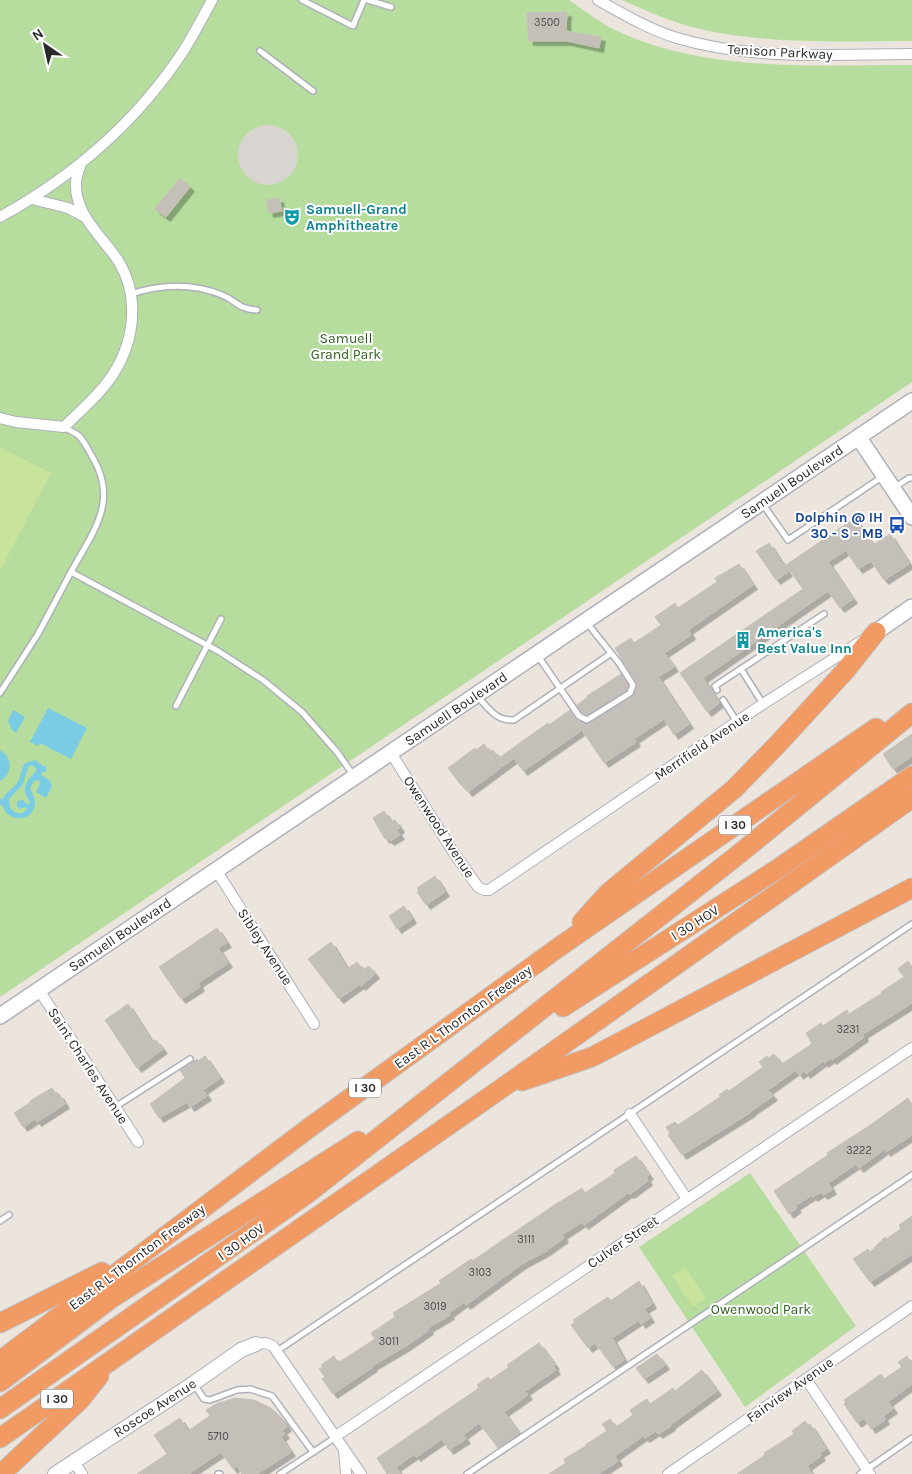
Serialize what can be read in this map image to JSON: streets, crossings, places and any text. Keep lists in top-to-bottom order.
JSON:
{
  "streets": {
    "highway": ["I 30", "I 30 HOV", "East R L Thornton Freeway"],
    "main road": ["Samuell Boulevard", "Merrifield Avenue"],
    "street": [
      "Tenison Parkway",
      "Owenwood Avenue",
      "Sibley Avenue",
      "Saint Charles Avenue",
      "Culver Street",
      "Fairview Avenue",
      "Roscoe Avenue"
    ]
  },
  "crossings": [
    ["Samuell Boulevard", "Owenwood Avenue"],
    ["Samuell Boulevard", "Sibley Avenue"],
    ["Samuell Boulevard", "Saint Charles Avenue"],
    ["Merrifield Avenue", "Owenwood Avenue"]
  ],
  "parks": ["Samuell Grand Park", "Owenwood Park"],
  "places": {
    "theatre": ["Samuell-Grand Amphitheatre"],
    "bus stop": ["Dolphin @ IH 30 - S - MB"],
    "building": ["America's Best Value Inn"]
  },
  "house_numbers": [
    "3500",
    "3231",
    "3222",
    "3111",
    "3103",
    "3019",
    "3011",
    "5710"
  ],
  "north": "top left"
}
